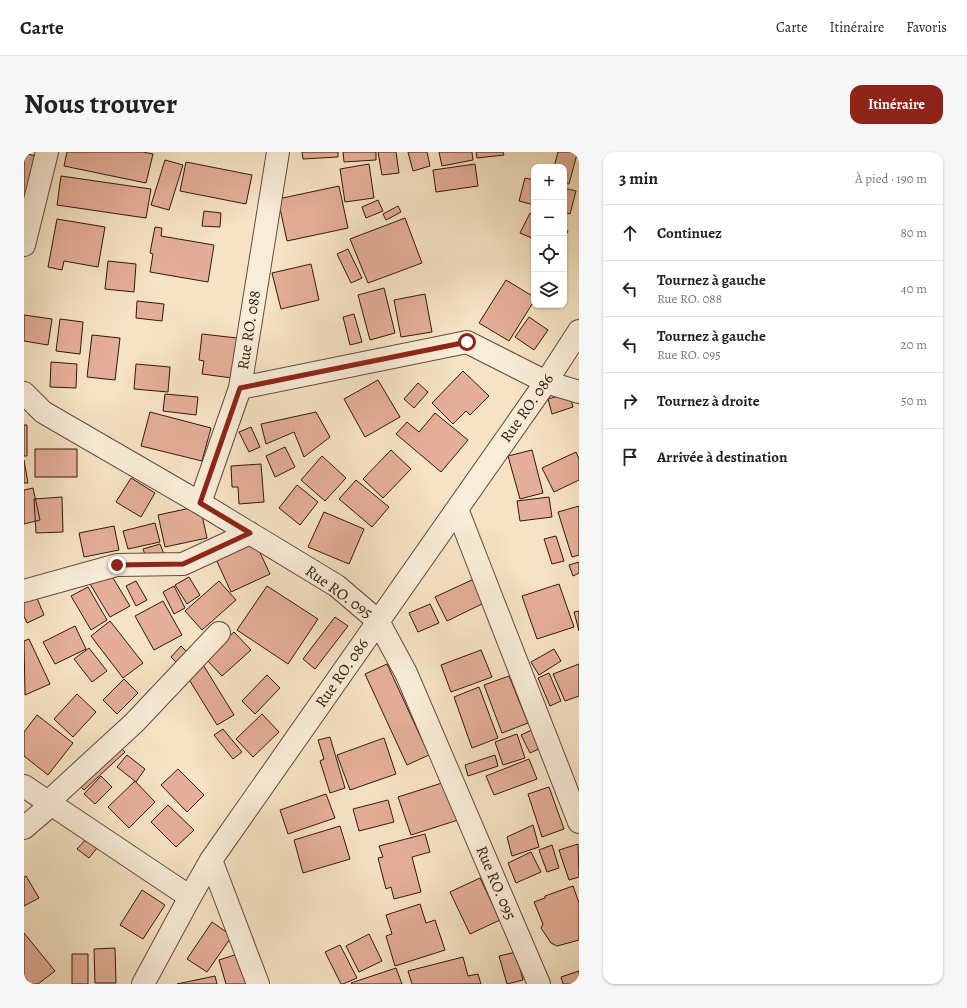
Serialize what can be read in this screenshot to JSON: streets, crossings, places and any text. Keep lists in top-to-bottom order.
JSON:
{
  "streets": {
    "street": ["Rue RO. 088", "Rue RO. 086", "Rue RO. 095"]
  },
  "crossings": [
    ["Rue RO. 088", "Rue RO. 095"],
    ["Rue RO. 086", "Rue RO. 095"]
  ],
  "page": {
    "header": "Carte",
    "nav": ["Carte", "Itinéraire", "Favoris"],
    "title": "Nous trouver",
    "buttons": "Itinéraire",
    "heading": ["3 min", "À pied · 190 m"],
    "map_buttons": ["+", "−"],
    "list": [
      ["Continuez", "80 m"],
      ["Tournez à gauche", "Rue RO. 088", "40 m"],
      ["Tournez à gauche", "Rue RO. 095", "20 m"],
      ["Tournez à droite", "50 m"],
      "Arrivée à destination"
    ]
  }
}
